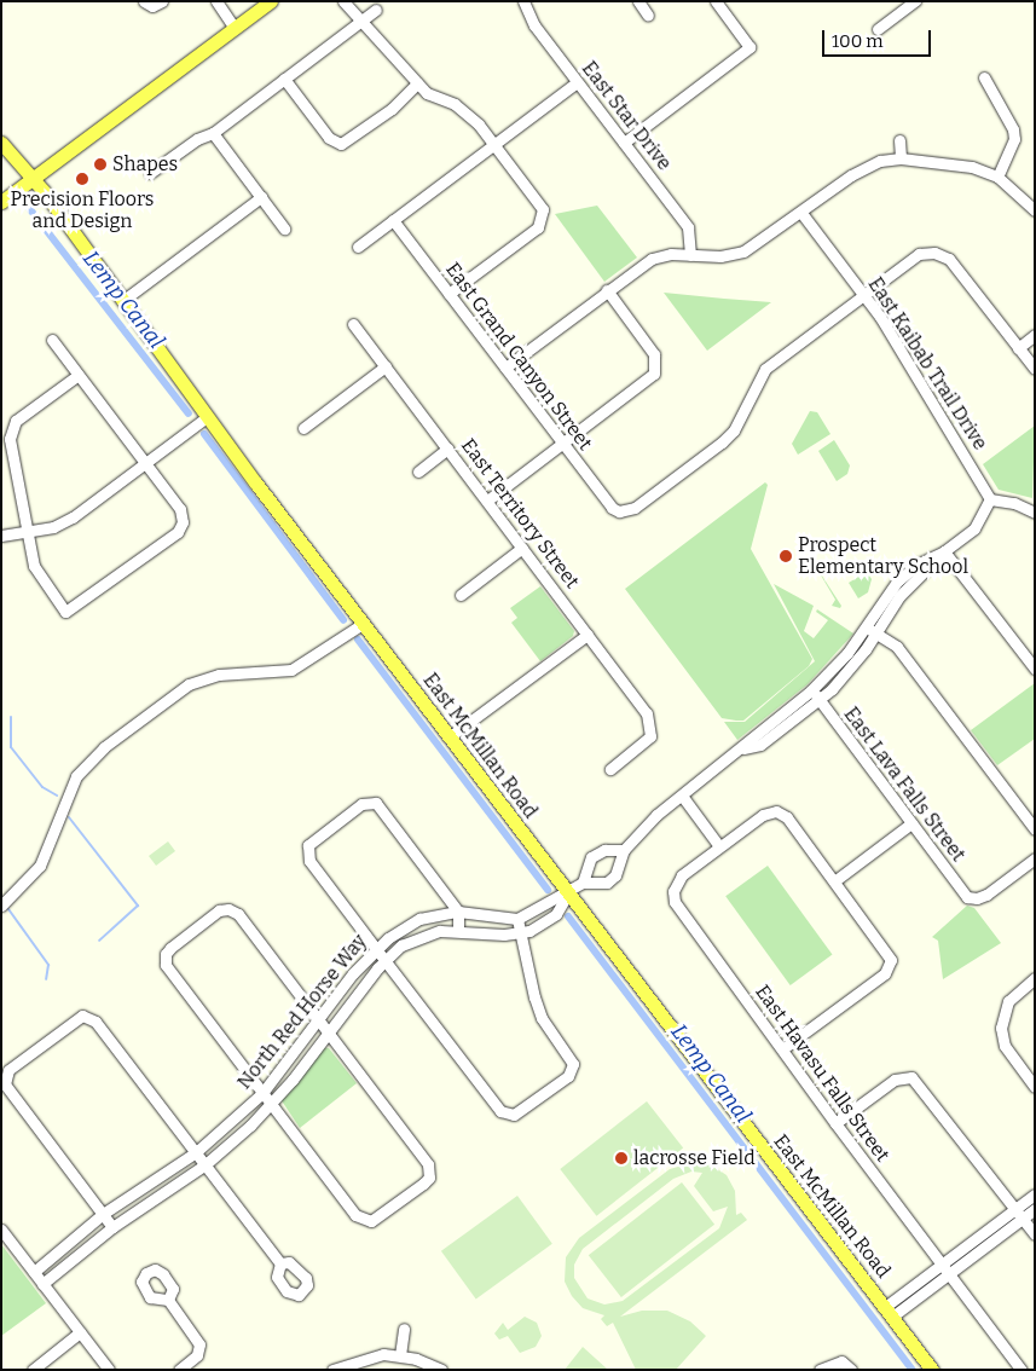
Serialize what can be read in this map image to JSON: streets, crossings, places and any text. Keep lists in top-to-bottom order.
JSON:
{
  "streets": {
    "main road": ["East McMillan Road"],
    "street": [
      "East Star Drive",
      "East Grand Canyon Street",
      "East Kaibab Trail Drive",
      "East Territory Street",
      "East Lava Falls Street",
      "North Red Horse Way",
      "East Havasu Falls Street"
    ]
  },
  "crossings": [
    ["East Grand Canyon Street", "East Kaibab Trail Drive"],
    ["East Kaibab Trail Drive", "North Red Horse Way"],
    ["East McMillan Road", "North Red Horse Way"],
    ["East Lava Falls Street", "North Red Horse Way"]
  ],
  "water": ["Lemp Canal"],
  "places": [
    "Shapes",
    "Precision Floors and Design",
    "Prospect Elementary School",
    "lacrosse Field"
  ],
  "scale_bar": "100 m"
}
